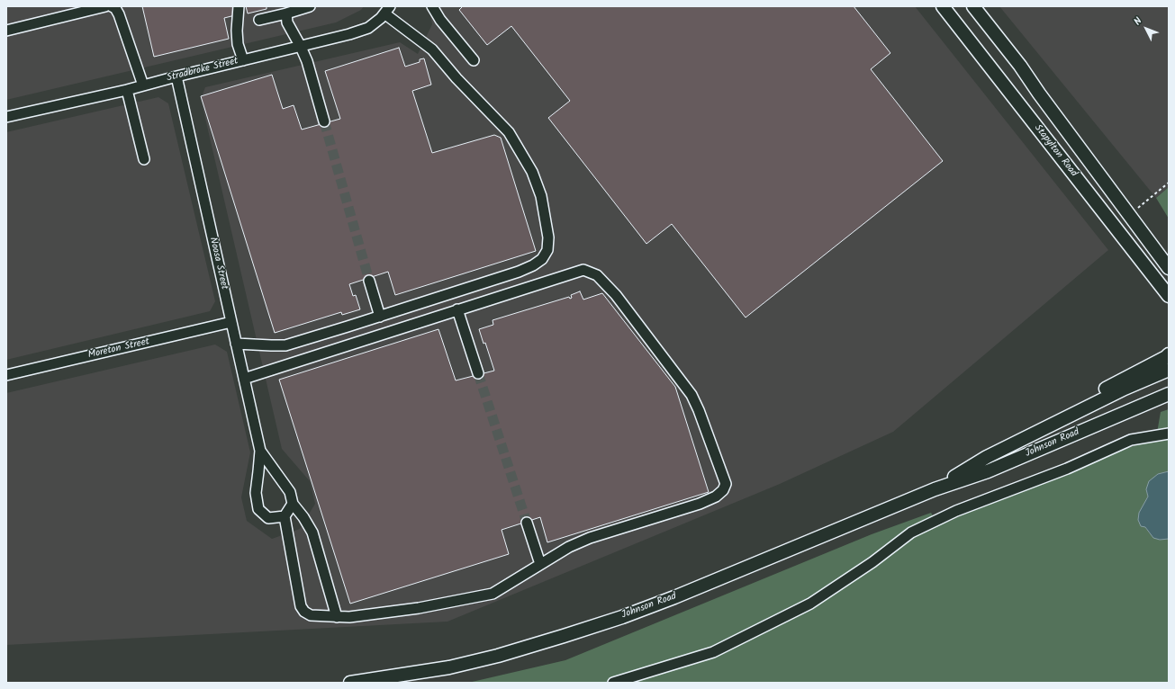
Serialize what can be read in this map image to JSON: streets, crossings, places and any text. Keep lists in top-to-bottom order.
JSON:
{
  "streets": {
    "main road": ["Stapylton Road", "Johnson Road"],
    "street": ["Stradbroke Street", "Noosa Street", "Moreton Street"]
  },
  "crossings": [
    ["Stradbroke Street", "Noosa Street"],
    ["Noosa Street", "Moreton Street"]
  ],
  "north": "top left"
}
